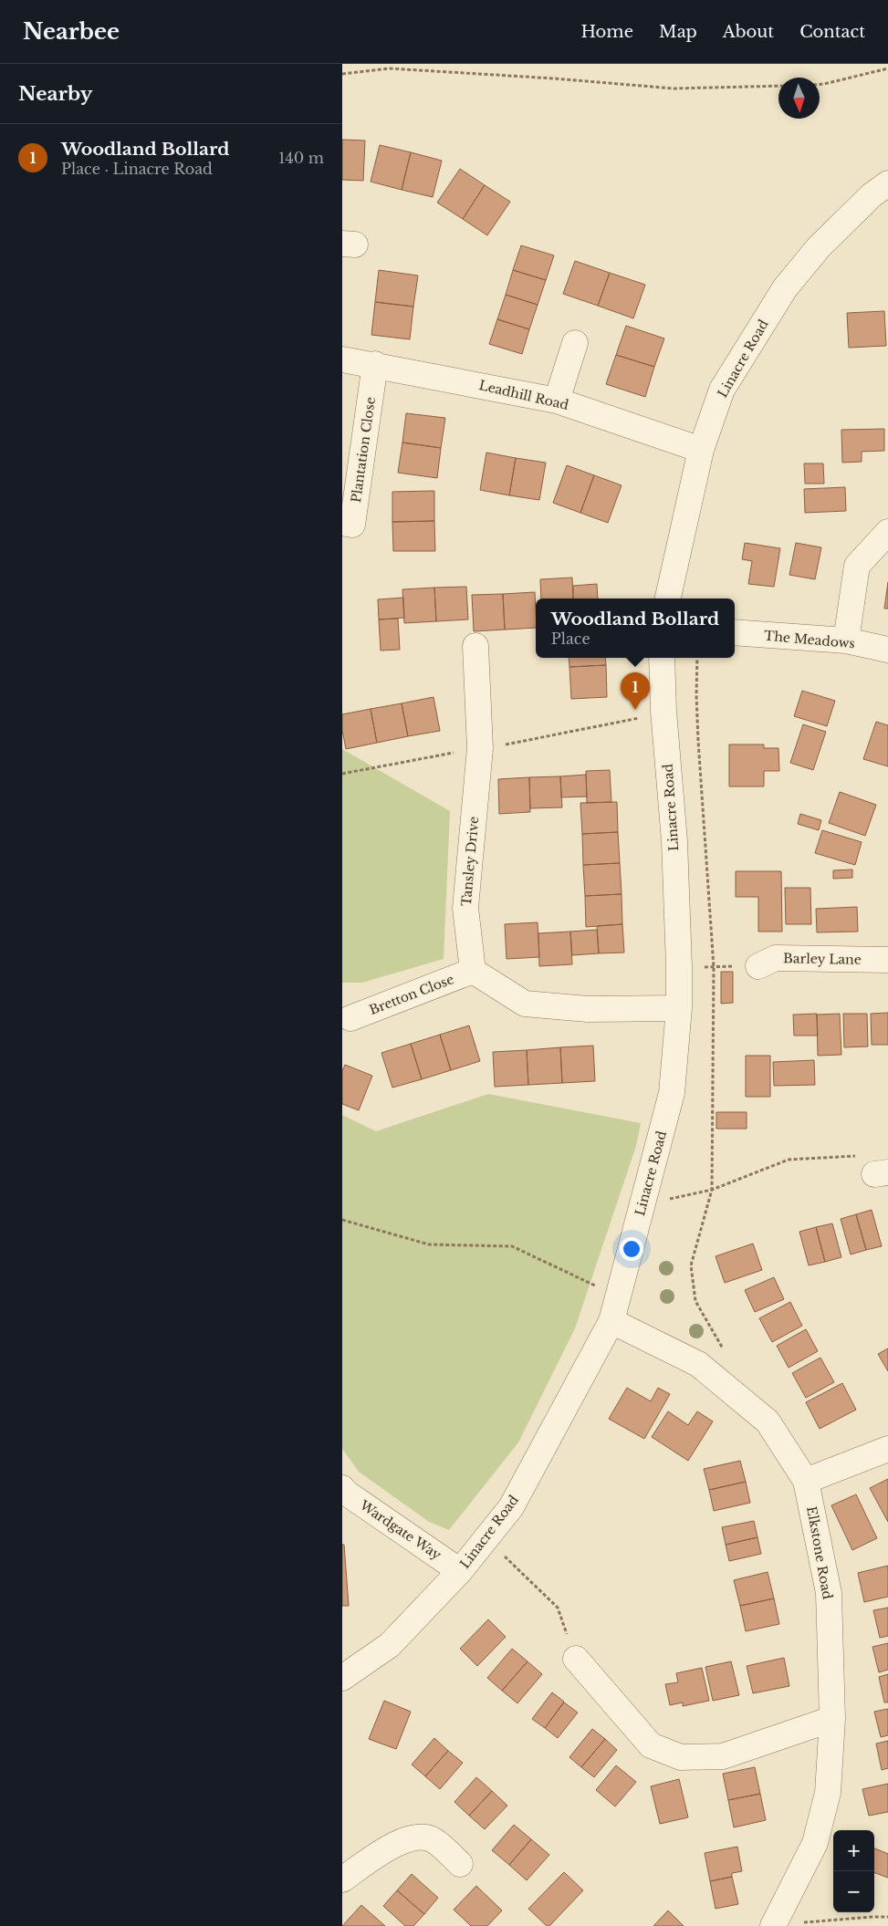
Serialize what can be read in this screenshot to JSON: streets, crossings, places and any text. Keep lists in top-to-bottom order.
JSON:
{
  "streets": {
    "street": [
      "Linacre Road",
      "Leadhill Road",
      "Plantation Close",
      "The Meadows",
      "Tansley Drive",
      "Barley Lane",
      "Bretton Close",
      "Wardgate Way",
      "Elkstone Road"
    ]
  },
  "crossings": [
    ["Linacre Road", "Leadhill Road"],
    ["Linacre Road", "Wardgate Way"],
    ["Linacre Road", "Elkstone Road"],
    ["Leadhill Road", "Plantation Close"],
    ["Tansley Drive", "Bretton Close"]
  ],
  "north": "bottom",
  "page": {
    "header": "Nearbee",
    "nav": [
      "Home",
      "Map",
      "About",
      "Contact"
    ],
    "heading": "Nearby",
    "list": [
      {
        "mark": "1",
        "name": "Woodland Bollard",
        "note": "Place · Linacre Road",
        "value": "140 m"
      }
    ],
    "popup": ["Woodland Bollard", "Place"],
    "pins": "1",
    "map_buttons": ["+", "−"]
  }
}
